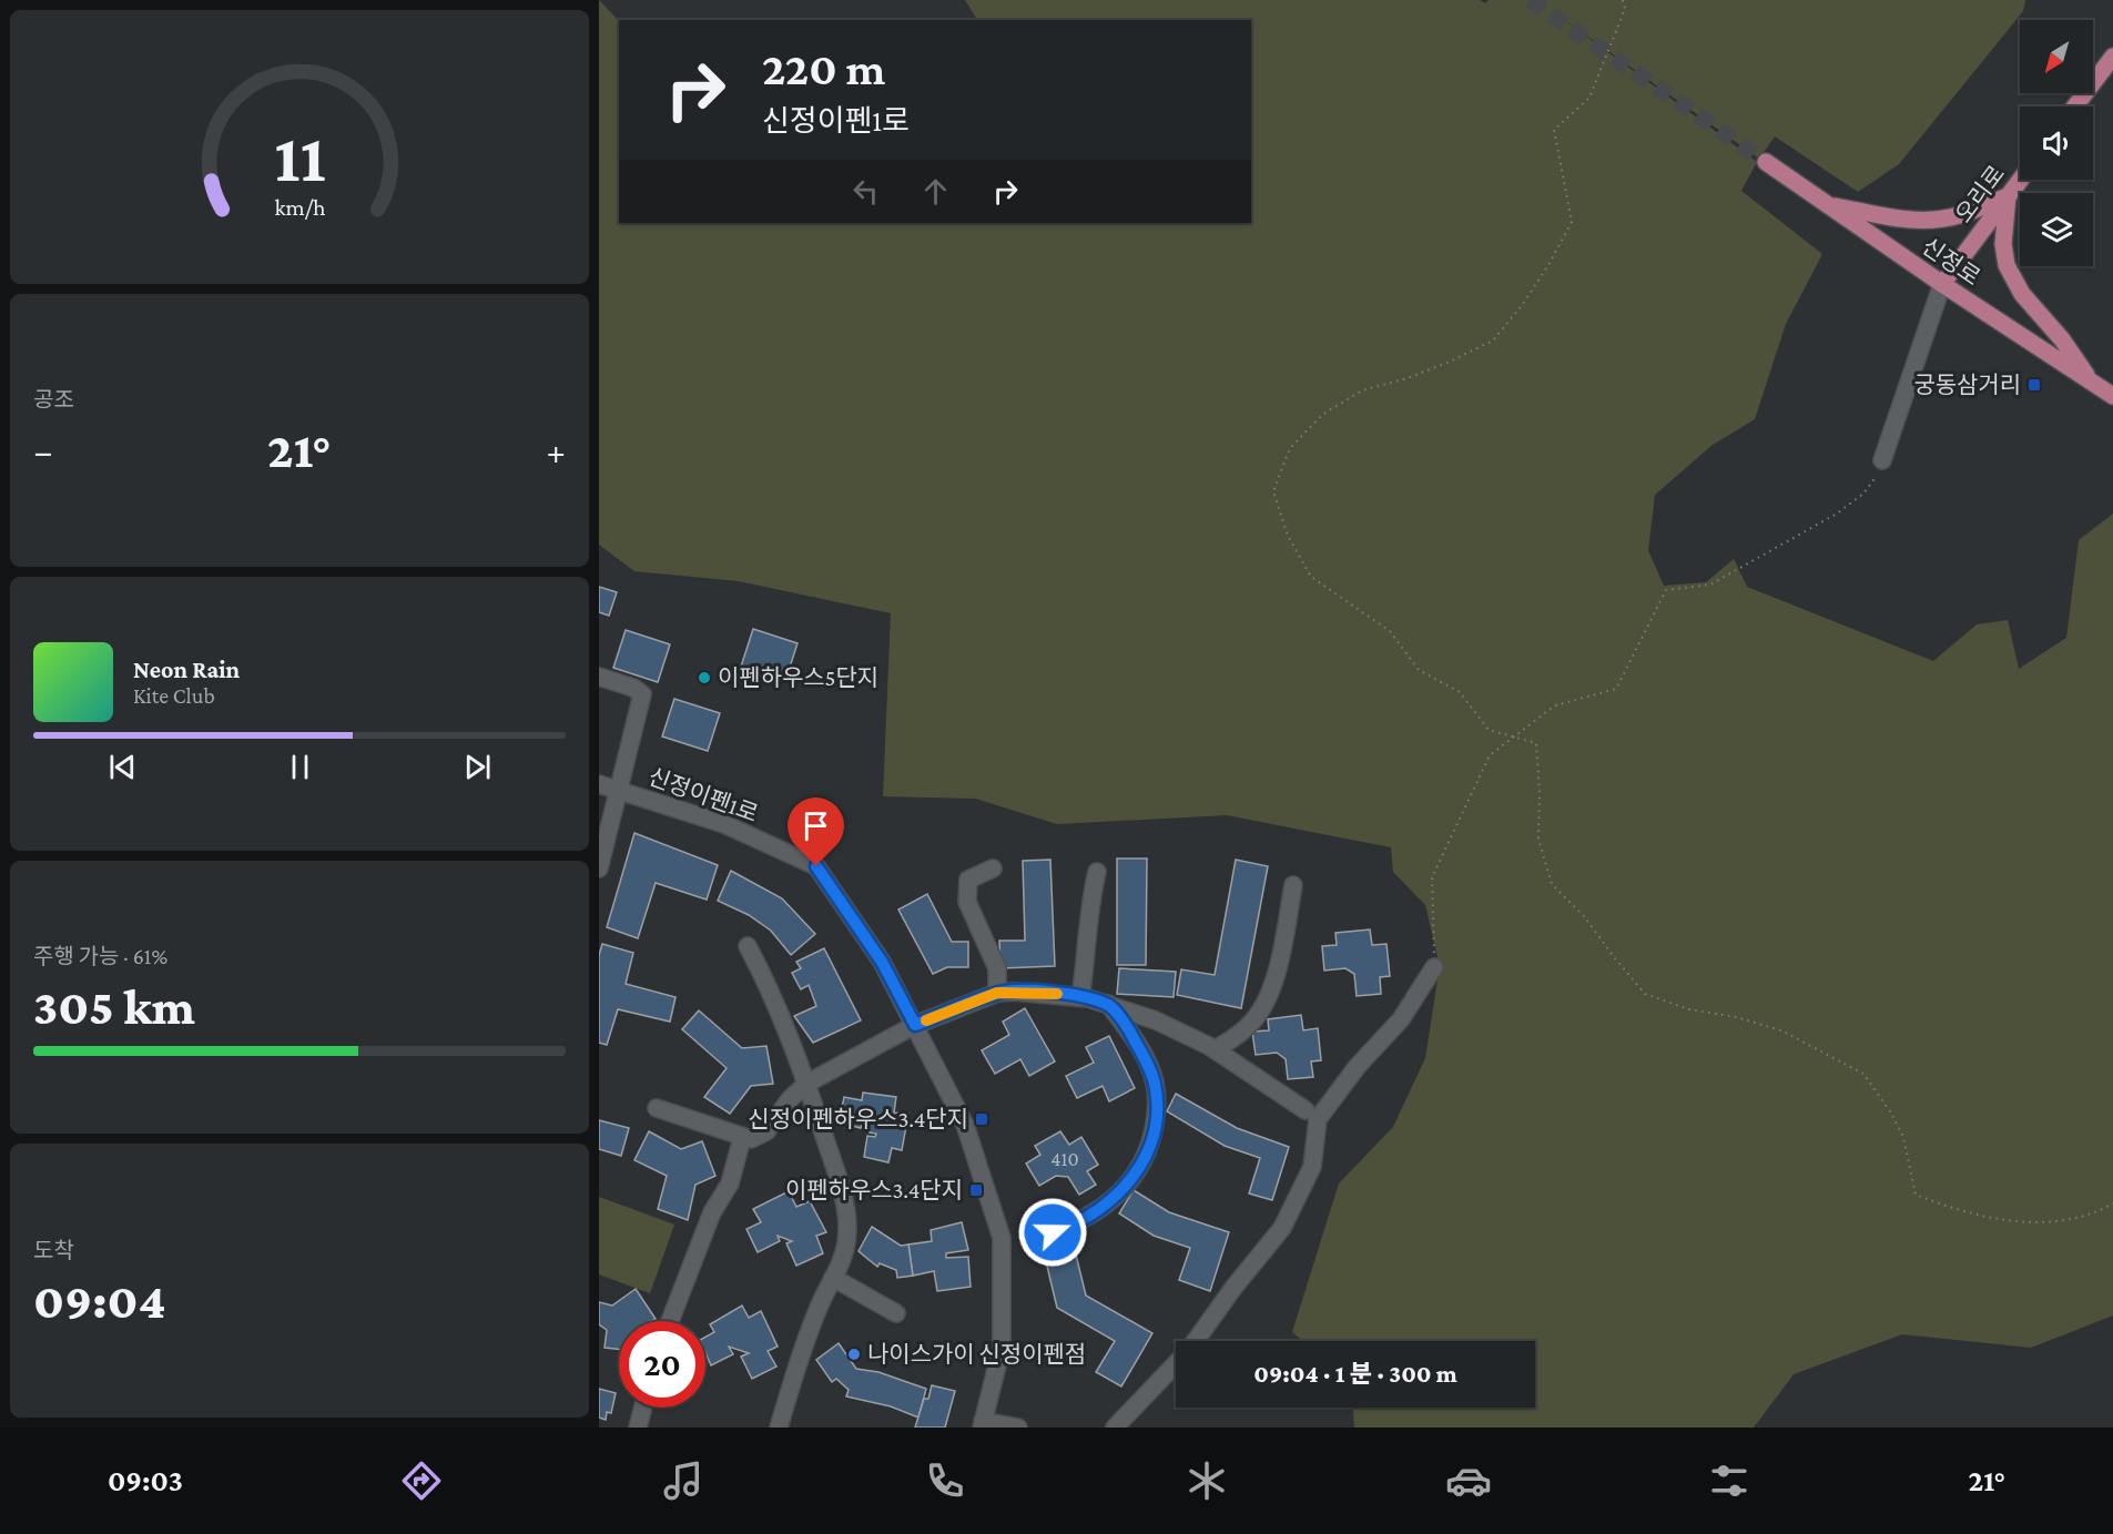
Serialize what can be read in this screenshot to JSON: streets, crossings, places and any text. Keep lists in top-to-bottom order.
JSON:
{
  "streets": {
    "main road": ["오리로", "신정로"],
    "street": ["신정이펜1로"]
  },
  "crossings": [
    ["오리로", "신정로"]
  ],
  "places": {
    "transit": ["궁동삼거리", "신정이펜하우스3.4단지", "이펜하우스3.4단지"],
    "other": ["이펜하우스5단지", "나이스가이 신정이펜점"]
  },
  "house_numbers": ["410"],
  "north": "bottom left",
  "page": {
    "turn": ["220 m", "신정이펜1로"],
    "tile": [
      "공조",
      ["주행 가능 · 61%", "305 km"],
      ["도착", "09:04"]
    ],
    "heat": ["−", "21°", "+"],
    "song": ["Neon Rain", "Kite Club"],
    "limit": "20",
    "trip": "09:04 · 1 분 · 300 m",
    "tabs": ["09:03", "21°"],
    "gauge": ["11", "km/h"]
  }
}
